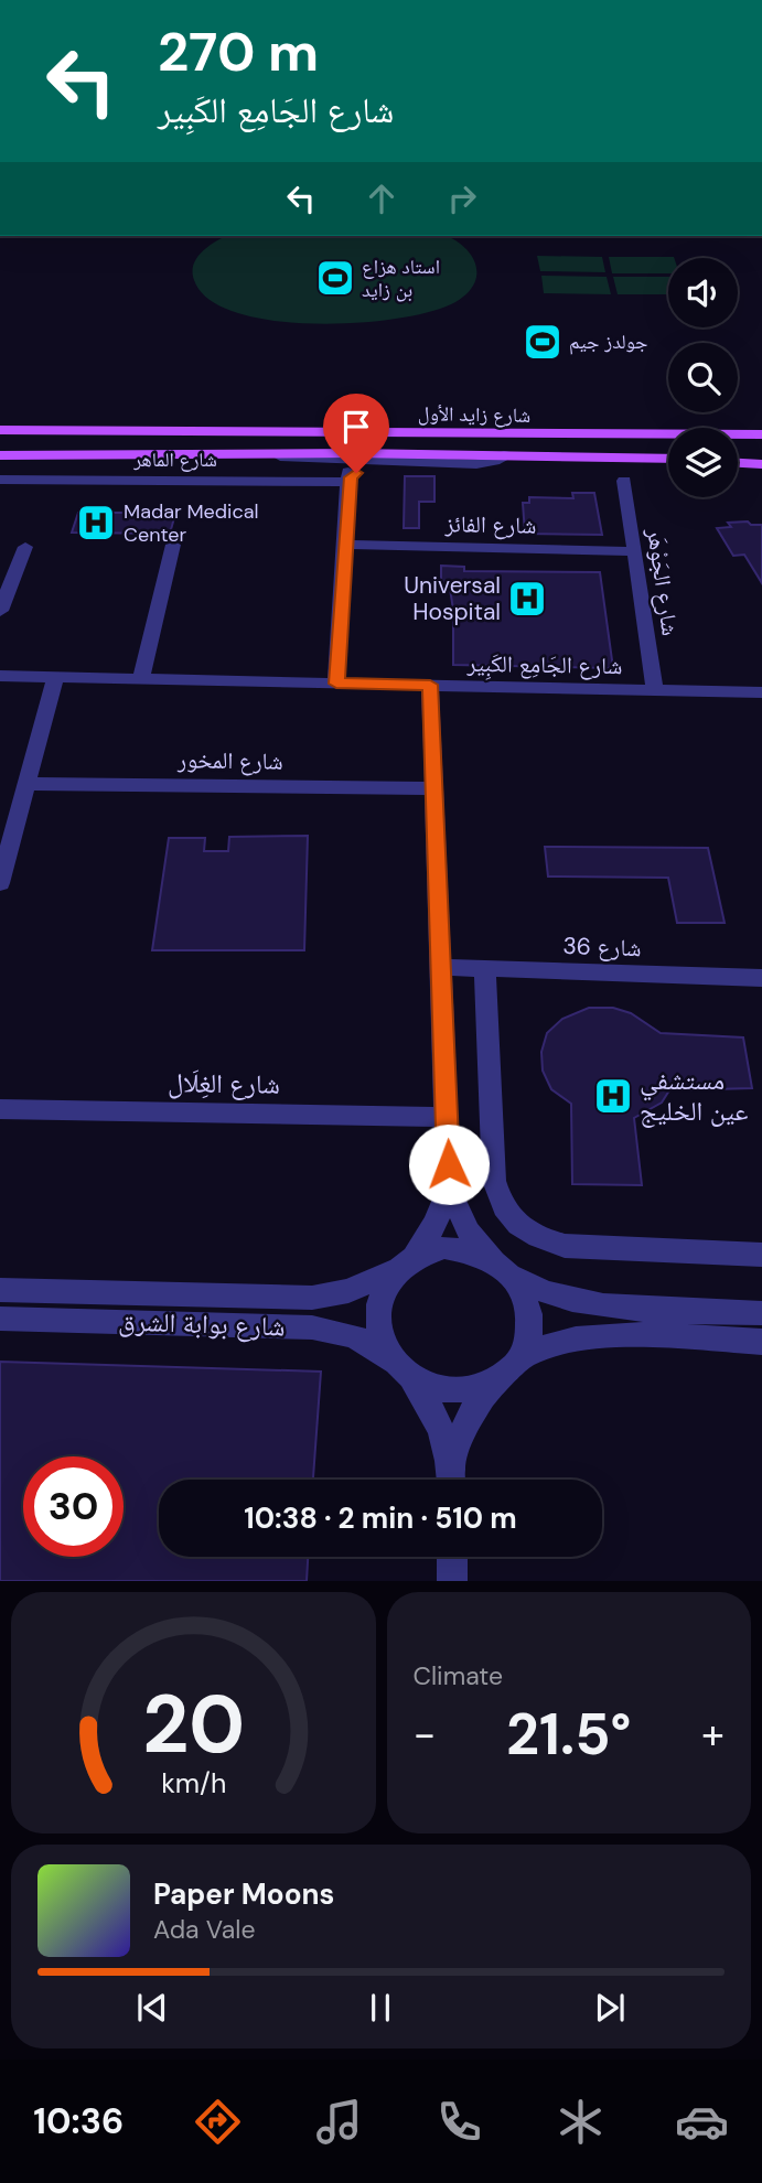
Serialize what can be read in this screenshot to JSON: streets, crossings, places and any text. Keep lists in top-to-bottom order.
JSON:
{
  "streets": {
    "main road": ["شارع زايد الأول"],
    "street": [
      "شارع الماهر",
      "شارع الفائز",
      "شارع الجَوْهَر",
      "شارع الجَامِع الكَبِير",
      "شارع المخور",
      "شارع 36",
      "شارع الغِلَال",
      "شارع بوابة الشرق"
    ]
  },
  "crossings": [
    ["شارع الفائز", "شارع الجَوْهَر"],
    ["شارع الجَوْهَر", "شارع الجَامِع الكَبِير"]
  ],
  "places": {
    "sports": ["استاد هزاع بن زايد", "جولدز جيم"],
    "hospital": ["Madar Medical Center", "Universal Hospital", "مستشفي عين الخليج"]
  },
  "page": {
    "turn": ["270 m", "شارع الجَامِع الكَبِير"],
    "limit": "30",
    "trip": "10:38 · 2 min · 510 m",
    "tile": "Climate",
    "heat": ["−", "21.5°", "+"],
    "song": ["Paper Moons", "Ada Vale"],
    "tabs": "10:36",
    "gauge": ["20", "km/h"]
  }
}
